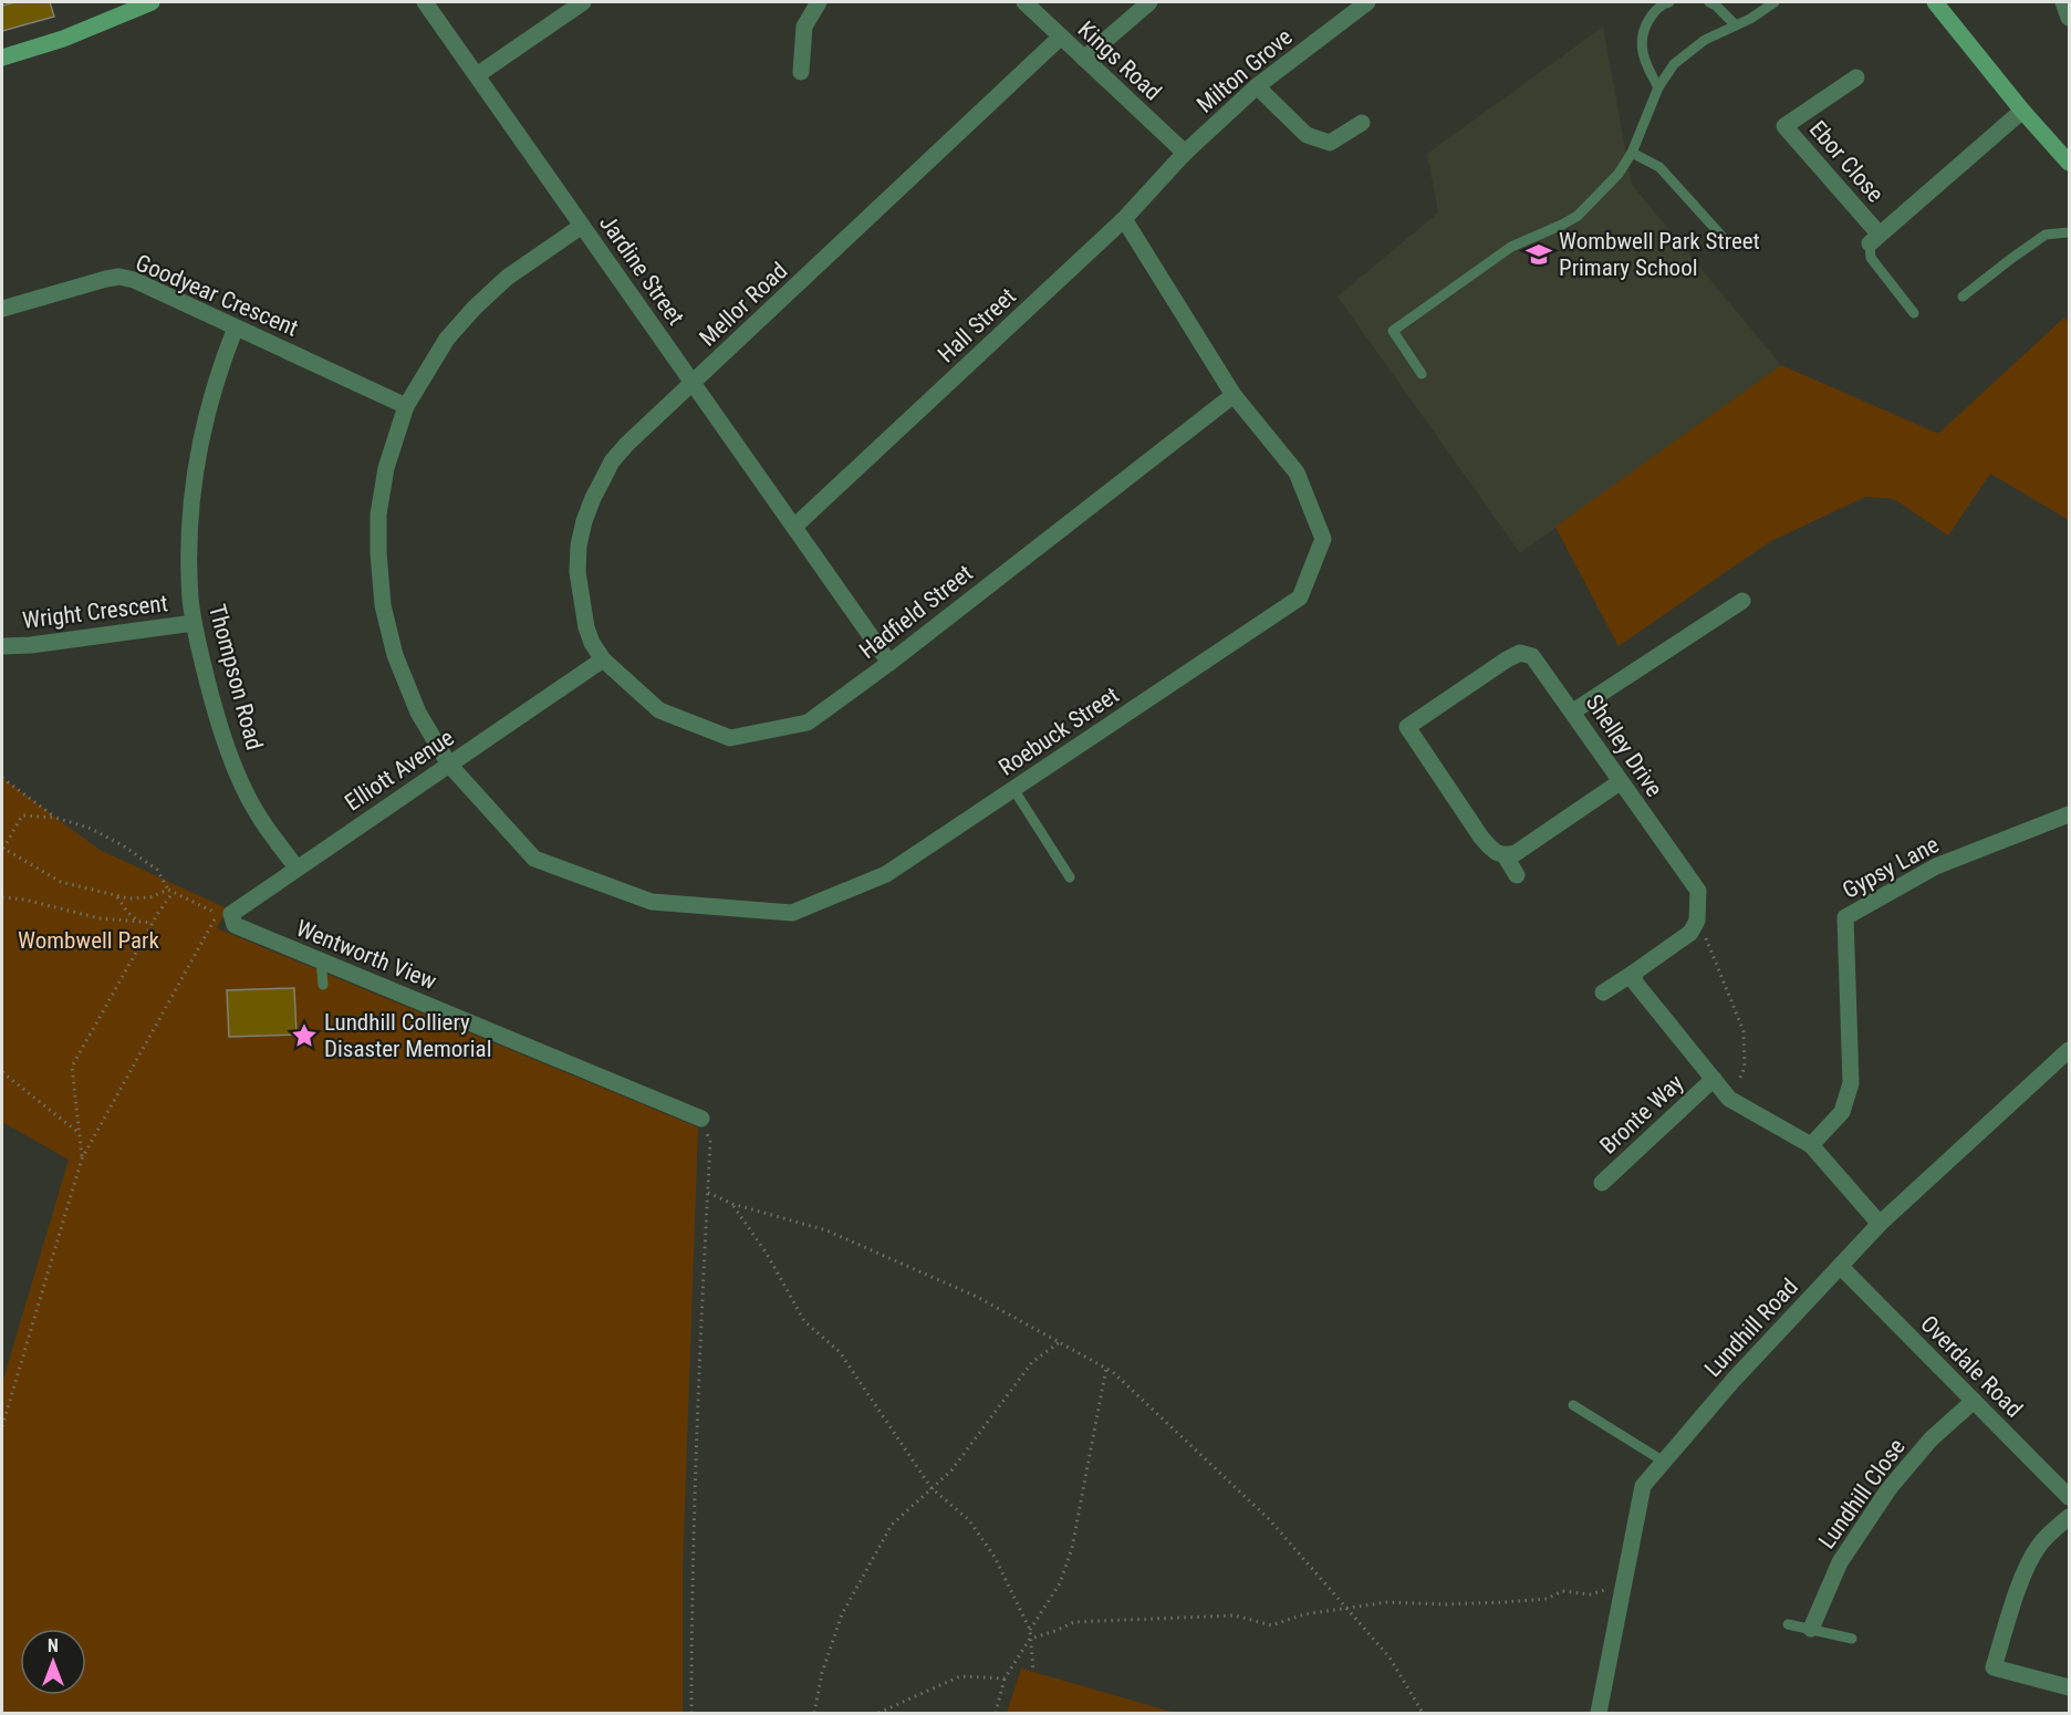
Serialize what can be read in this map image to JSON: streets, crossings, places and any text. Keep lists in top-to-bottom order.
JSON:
{
  "streets": {
    "street": [
      "Kings Road",
      "Milton Grove",
      "Ebor Close",
      "Jardine Street",
      "Goodyear Crescent",
      "Mellor Road",
      "Hall Street",
      "Wright Crescent",
      "Hadfield Street",
      "Thompson Road",
      "Roebuck Street",
      "Shelley Drive",
      "Elliott Avenue",
      "Gypsy Lane",
      "Wentworth View",
      "Bronte Way",
      "Lundhill Road",
      "Overdale Road",
      "Lundhill Close"
    ]
  },
  "crossings": [
    ["Kings Road", "Milton Grove"],
    ["Kings Road", "Mellor Road"],
    ["Kings Road", "Hall Street"],
    ["Milton Grove", "Hall Street"],
    ["Jardine Street", "Mellor Road"],
    ["Jardine Street", "Hall Street"],
    ["Jardine Street", "Hadfield Street"],
    ["Jardine Street", "Roebuck Street"],
    ["Goodyear Crescent", "Thompson Road"],
    ["Goodyear Crescent", "Roebuck Street"],
    ["Mellor Road", "Hadfield Street"],
    ["Mellor Road", "Elliott Avenue"],
    ["Hall Street", "Roebuck Street"],
    ["Wright Crescent", "Thompson Road"],
    ["Hadfield Street", "Roebuck Street"],
    ["Hadfield Street", "Elliott Avenue"],
    ["Thompson Road", "Elliott Avenue"],
    ["Roebuck Street", "Elliott Avenue"],
    ["Elliott Avenue", "Wentworth View"],
    ["Lundhill Road", "Overdale Road"],
    ["Overdale Road", "Lundhill Close"]
  ],
  "parks": ["Wombwell Park"],
  "places": {
    "school or university": ["Wombwell Park Street Primary School"],
    "place": ["Lundhill Colliery Disaster Memorial"]
  },
  "north": "top"
}
